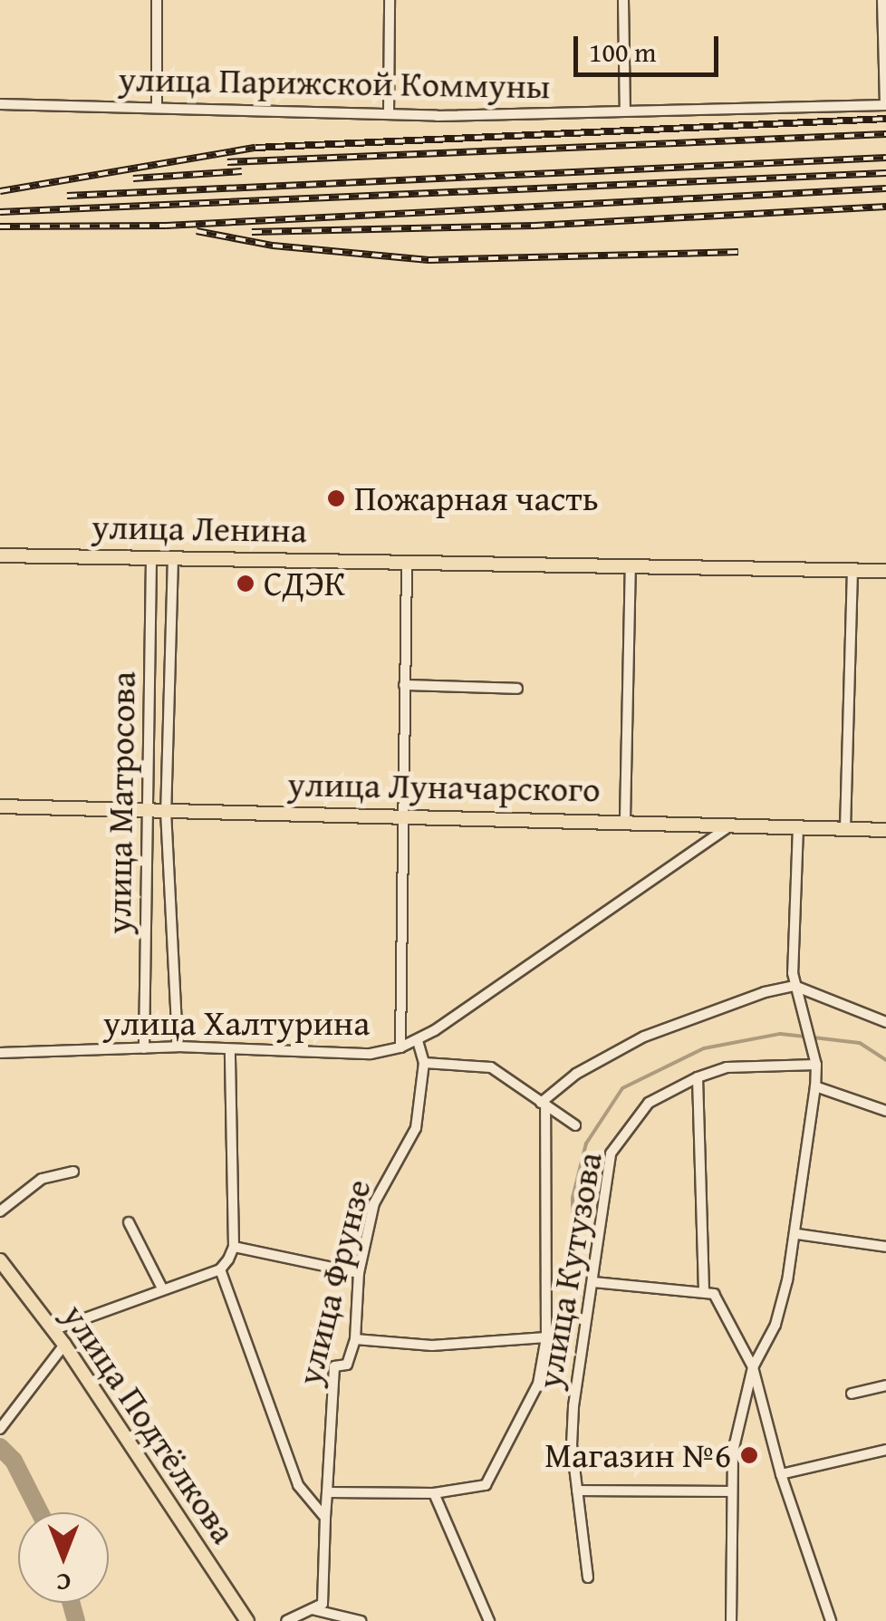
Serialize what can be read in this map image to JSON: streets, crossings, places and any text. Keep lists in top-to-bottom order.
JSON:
{
  "streets": {
    "main road": ["улица Ленина", "улица Луначарского", "улица Подтёлкова"],
    "street": [
      "улица Парижской Коммуны",
      "улица Матросова",
      "улица Халтурина",
      "улица Кутузова",
      "улица Фрунзе"
    ]
  },
  "crossings": [
    ["улица Ленина", "улица Матросова"],
    ["улица Луначарского", "улица Матросова"],
    ["улица Луначарского", "улица Халтурина"],
    ["улица Матросова", "улица Халтурина"],
    ["улица Халтурина", "улица Фрунзе"],
    ["улица Кутузова", "улица Фрунзе"]
  ],
  "places": ["Пожарная часть", "СДЭК", "Магазин №6"],
  "scale_bar": "100 m",
  "north": "bottom"
}
